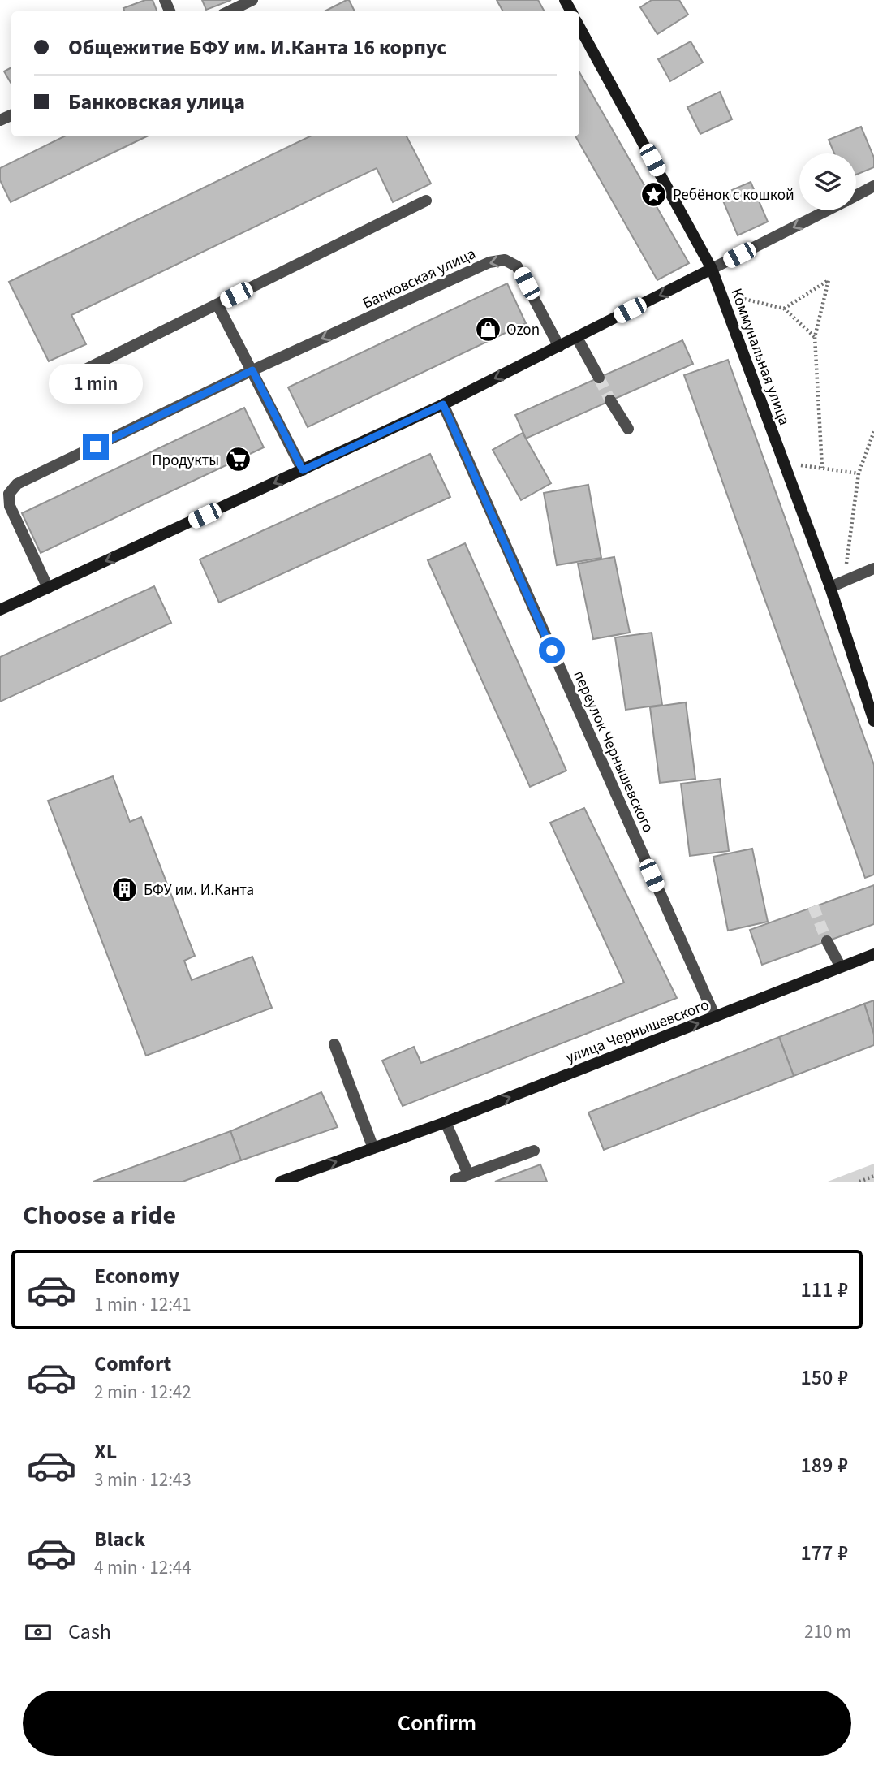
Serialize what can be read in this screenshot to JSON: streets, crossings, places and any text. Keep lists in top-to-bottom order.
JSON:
{
  "streets": {
    "street": [
      "Банковская улица",
      "Коммунальная улица",
      "переулок Чернышевского",
      "улица Чернышевского"
    ]
  },
  "crossings": [
    ["переулок Чернышевского", "улица Чернышевского"]
  ],
  "one_way": ["улица Чернышевского"],
  "places": {
    "place": ["Ребёнок с кошкой"],
    "shop": ["Ozon"],
    "supermarket": ["Продукты"],
    "building": ["БФУ им. И.Канта"]
  },
  "page": {
    "banner": ["Общежитие БФУ им. И.Канта 16 корпус", "Банковская улица"],
    "bubble": "1 min",
    "heading": "Choose a ride",
    "list": [
      {
        "name": "Economy",
        "note": "1 min · 12:41",
        "value": "111 ₽"
      },
      {
        "name": "Comfort",
        "note": "2 min · 12:42",
        "value": "150 ₽"
      },
      {
        "name": "XL",
        "note": "3 min · 12:43",
        "value": "189 ₽"
      },
      {
        "name": "Black",
        "note": "4 min · 12:44",
        "value": "177 ₽"
      }
    ],
    "pay": ["Cash", "210 m"],
    "buttons": "Confirm"
  }
}
